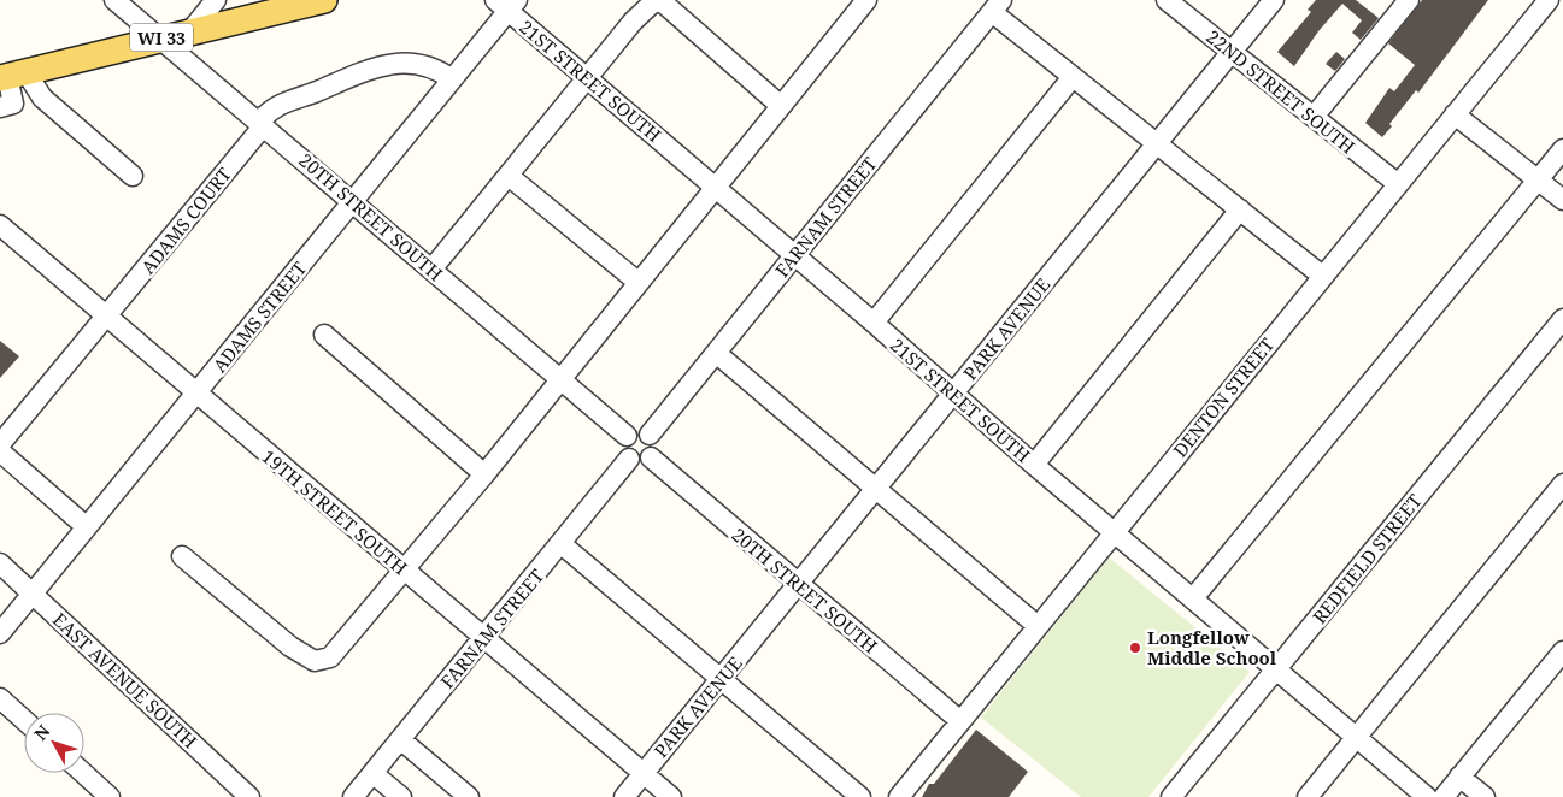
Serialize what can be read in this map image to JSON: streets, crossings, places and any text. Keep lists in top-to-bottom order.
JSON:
{
  "streets": {
    "main road": ["WI 33"],
    "street": [
      "21ST STREET SOUTH",
      "22ND STREET SOUTH",
      "20TH STREET SOUTH",
      "FARNAM STREET",
      "ADAMS COURT",
      "ADAMS STREET",
      "PARK AVENUE",
      "DENTON STREET",
      "19TH STREET SOUTH",
      "REDFIELD STREET",
      "EAST AVENUE SOUTH"
    ]
  },
  "crossings": [
    ["WI 33", "20TH STREET SOUTH"],
    ["21ST STREET SOUTH", "FARNAM STREET"],
    ["21ST STREET SOUTH", "ADAMS STREET"],
    ["21ST STREET SOUTH", "PARK AVENUE"],
    ["21ST STREET SOUTH", "DENTON STREET"],
    ["21ST STREET SOUTH", "REDFIELD STREET"],
    ["22ND STREET SOUTH", "PARK AVENUE"],
    ["22ND STREET SOUTH", "DENTON STREET"],
    ["20TH STREET SOUTH", "FARNAM STREET"],
    ["20TH STREET SOUTH", "ADAMS COURT"],
    ["20TH STREET SOUTH", "ADAMS STREET"],
    ["20TH STREET SOUTH", "PARK AVENUE"],
    ["20TH STREET SOUTH", "DENTON STREET"],
    ["FARNAM STREET", "19TH STREET SOUTH"],
    ["ADAMS COURT", "ADAMS STREET"],
    ["ADAMS COURT", "19TH STREET SOUTH"],
    ["ADAMS STREET", "19TH STREET SOUTH"],
    ["ADAMS STREET", "EAST AVENUE SOUTH"],
    ["PARK AVENUE", "19TH STREET SOUTH"]
  ],
  "places": ["Longfellow Middle School"],
  "north": "top left"
}
